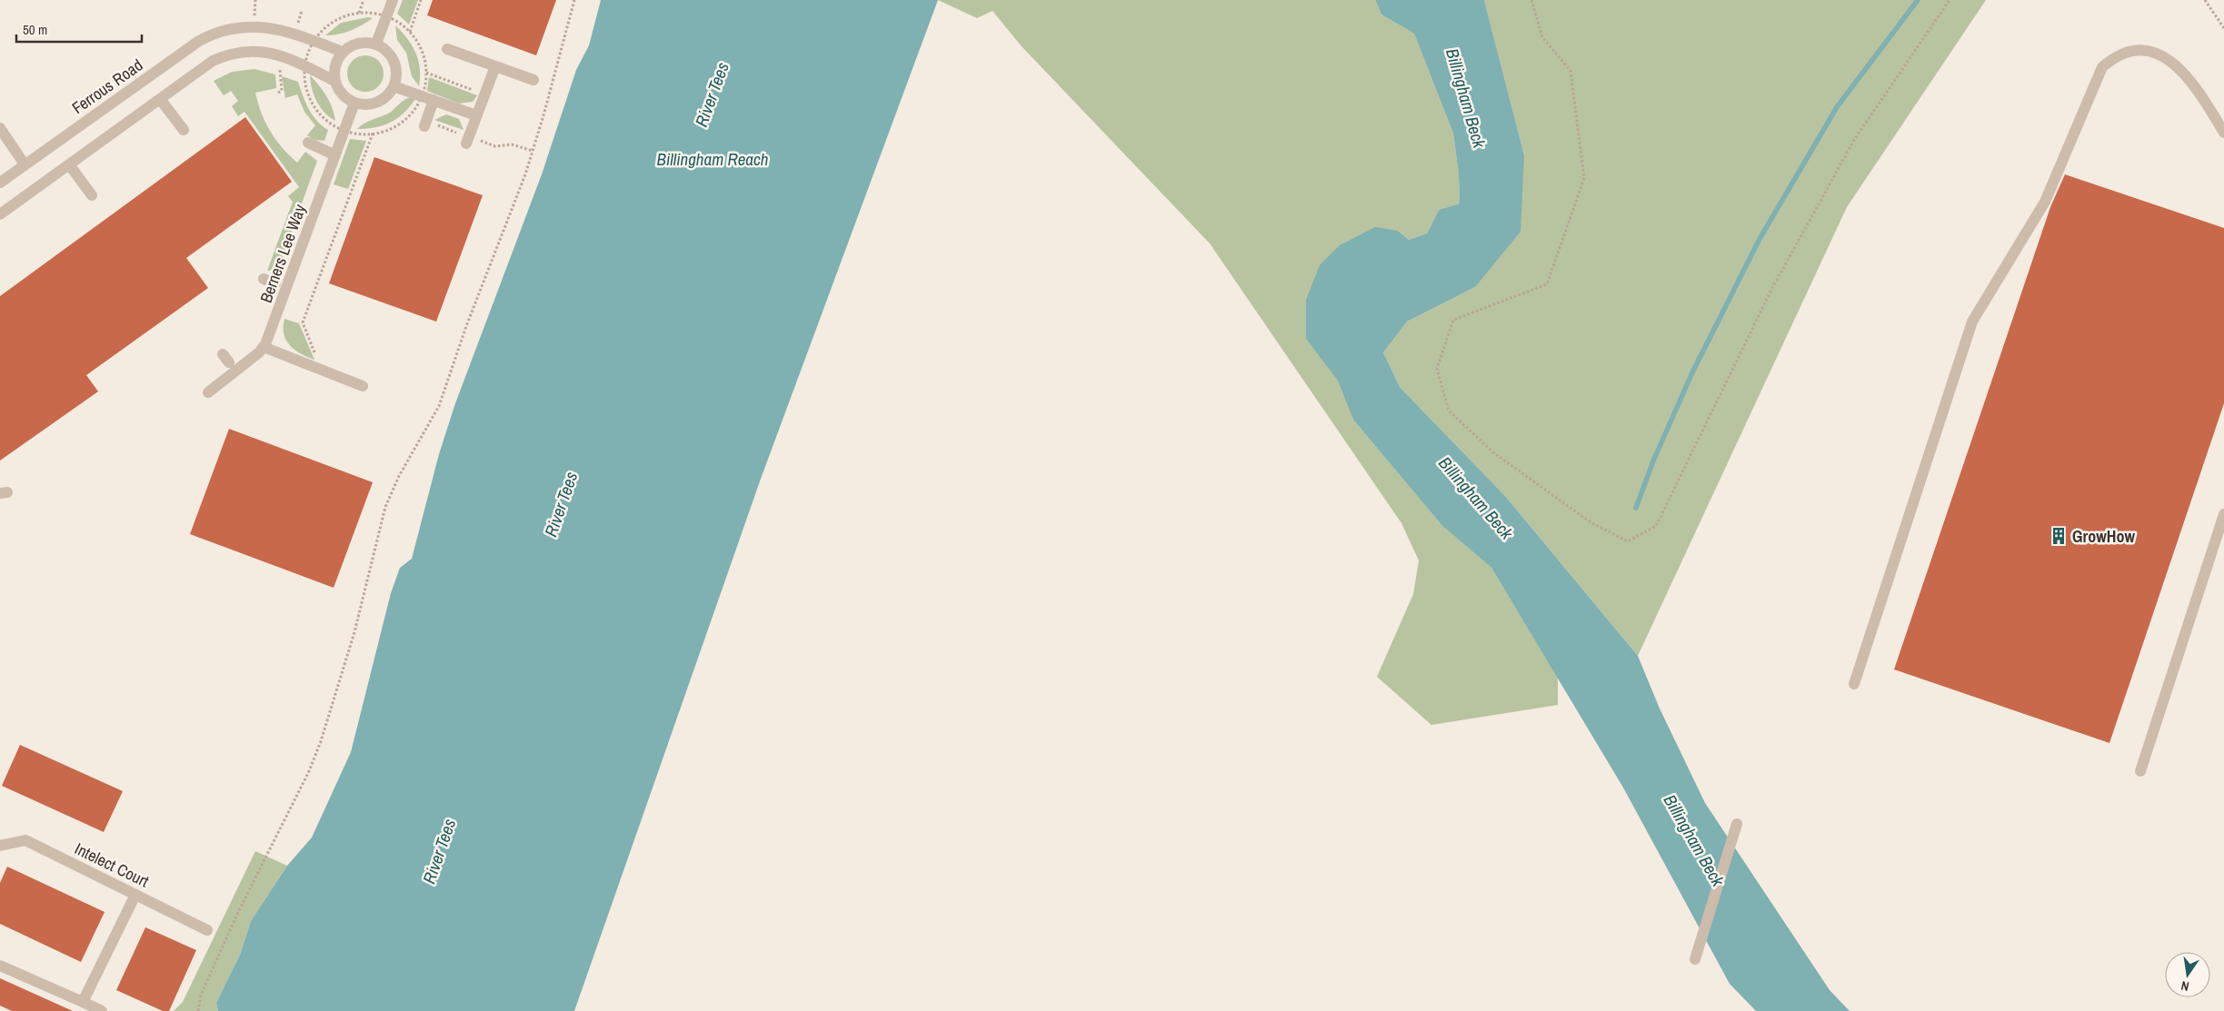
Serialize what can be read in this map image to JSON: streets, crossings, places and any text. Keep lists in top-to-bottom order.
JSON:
{
  "streets": {
    "street": ["Ferrous Road", "Berners Lee Way", "Intelect Court"]
  },
  "crossings": [
    ["Ferrous Road", "Berners Lee Way"]
  ],
  "water": ["River Tees", "Billingham Beck", "Billingham Reach"],
  "places": {
    "building": ["GrowHow"]
  },
  "scale_bar": "50 m",
  "north": "bottom"
}
